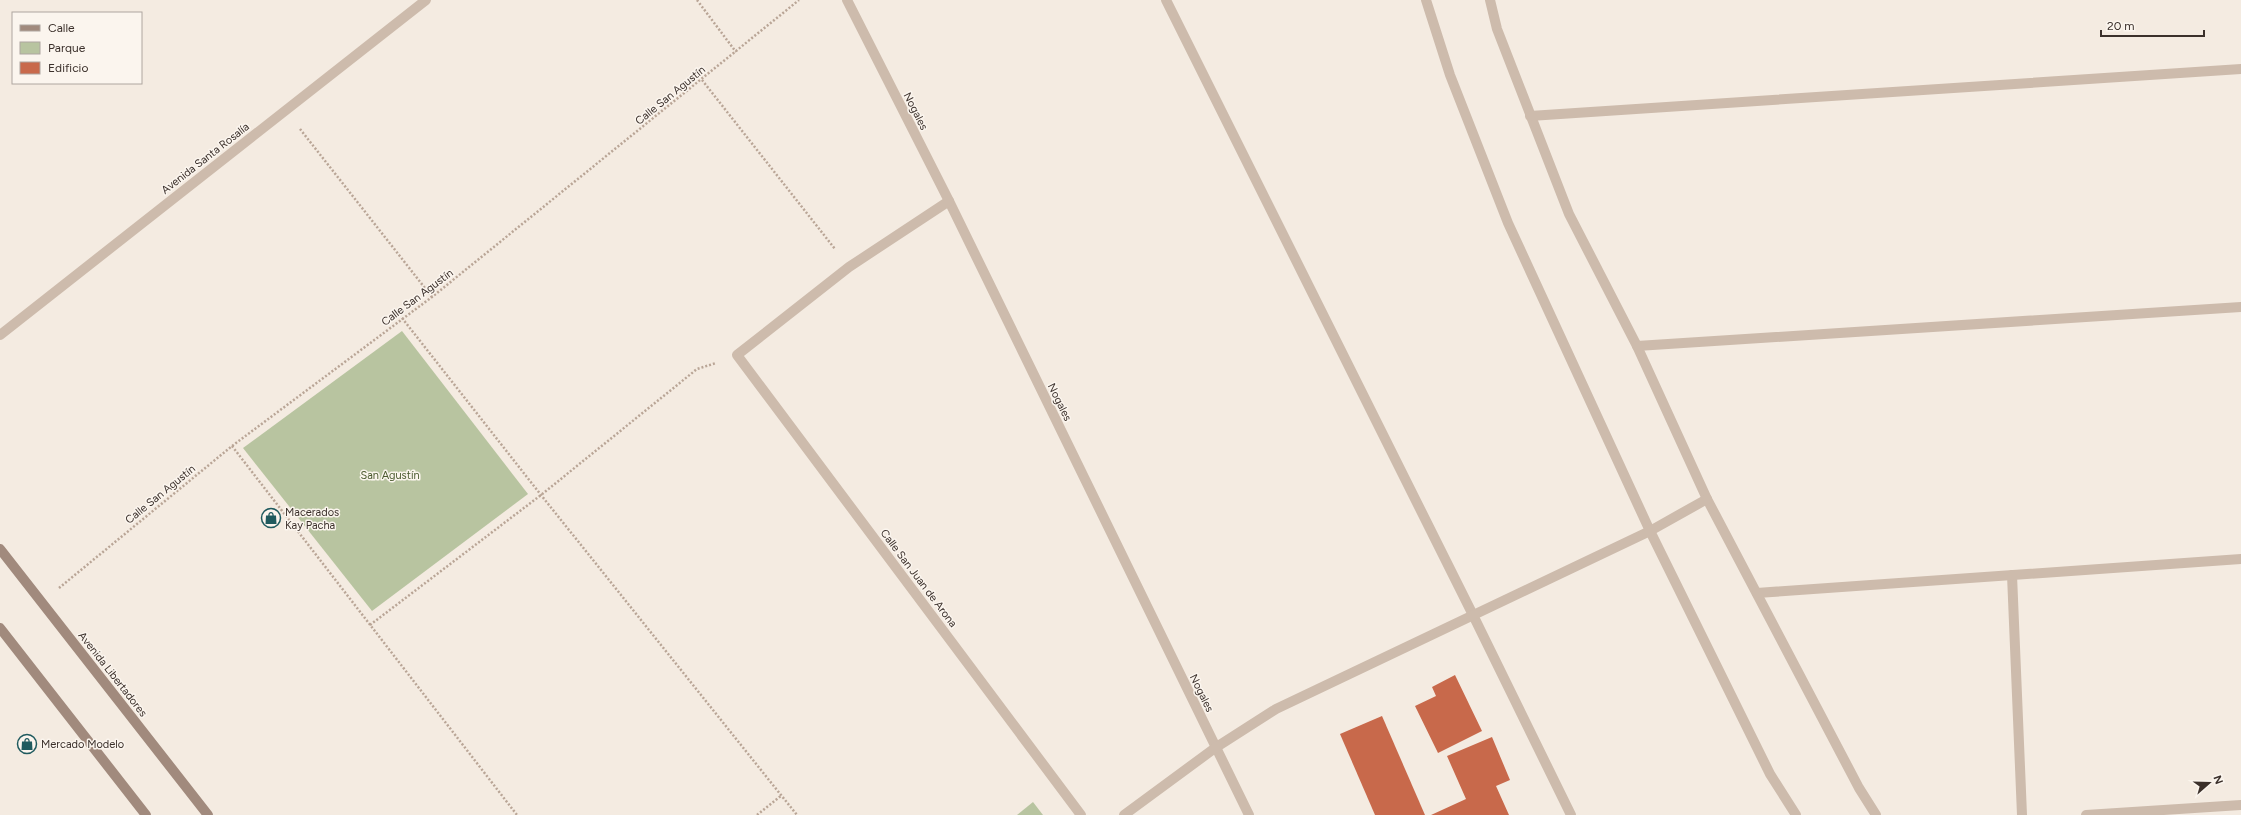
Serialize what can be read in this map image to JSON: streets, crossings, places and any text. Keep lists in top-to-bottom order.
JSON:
{
  "streets": {
    "street": [
      "Nogales",
      "Avenida Santa Rosalía",
      "Calle San Juan de Arona",
      "Avenida Libertadores"
    ],
    "path": ["Calle San Agustín"]
  },
  "crossings": [
    ["Calle San Agustín", "Avenida Libertadores"]
  ],
  "parks": ["San Agustín"],
  "places": {
    "shop": ["Macerados Kay Pacha", "Mercado Modelo"]
  },
  "legend": ["Calle", "Parque", "Edificio"],
  "scale_bar": "20 m",
  "north": "right"
}
